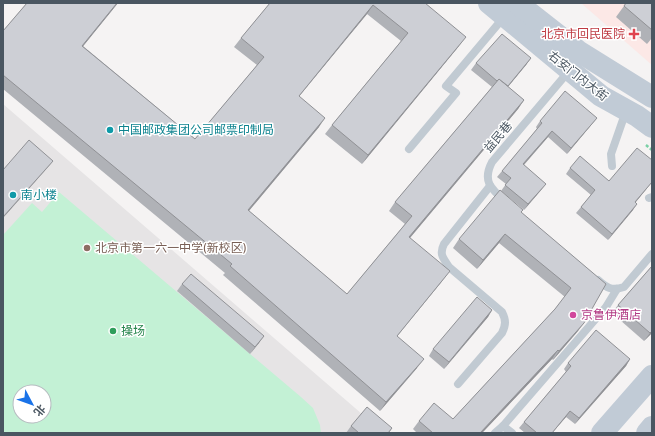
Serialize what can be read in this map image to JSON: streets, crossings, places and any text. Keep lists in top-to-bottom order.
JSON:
{
  "streets": {
    "main road": ["右安门内大街"],
    "lane": ["益民巷"]
  },
  "crossings": [
    ["右安门内大街", "益民巷"]
  ],
  "places": {
    "health": ["北京市回民医院"],
    "other": [
      "中国邮政集团公司邮票印制局",
      "南小楼",
      "北京市第一六一中学(新校区)",
      "京鲁伊酒店",
      "操场"
    ]
  },
  "north": "bottom right"
}
